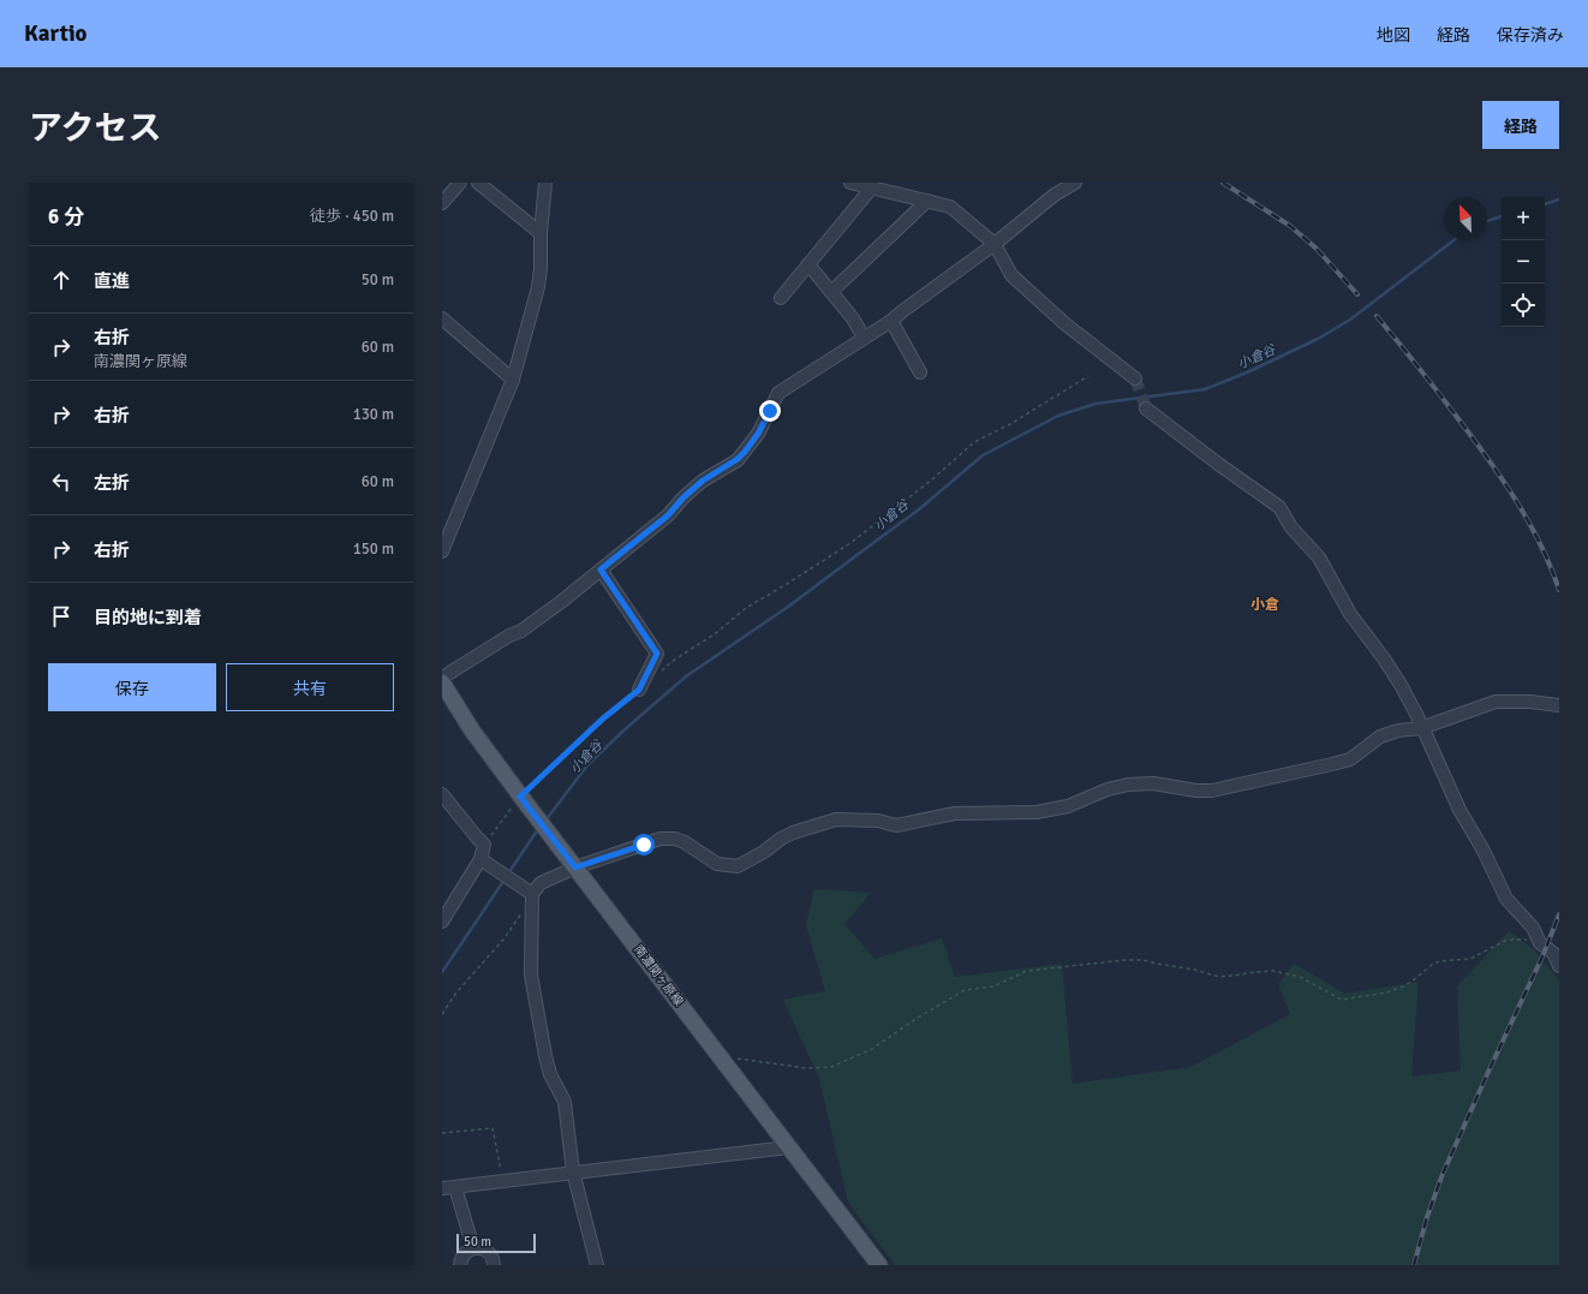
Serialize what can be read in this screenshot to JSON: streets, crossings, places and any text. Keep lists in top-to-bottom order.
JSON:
{
  "streets": {
    "main road": ["南濃関ヶ原線"]
  },
  "districts": ["小倉"],
  "water": ["小倉谷"],
  "scale_bar": "50 m",
  "north": "top left",
  "page": {
    "header": "Kartio",
    "nav": ["地図", "経路", "保存済み"],
    "title": "アクセス",
    "buttons": [
      "経路",
      ["保存", "共有"]
    ],
    "heading": ["6 分", "徒歩 · 450 m"],
    "map_buttons": ["+", "−"],
    "list": [
      ["直進", "50 m"],
      ["右折", "南濃関ヶ原線", "60 m"],
      ["右折", "130 m"],
      ["左折", "60 m"],
      ["右折", "150 m"],
      "目的地に到着"
    ],
    "scale": "50 m"
  }
}
